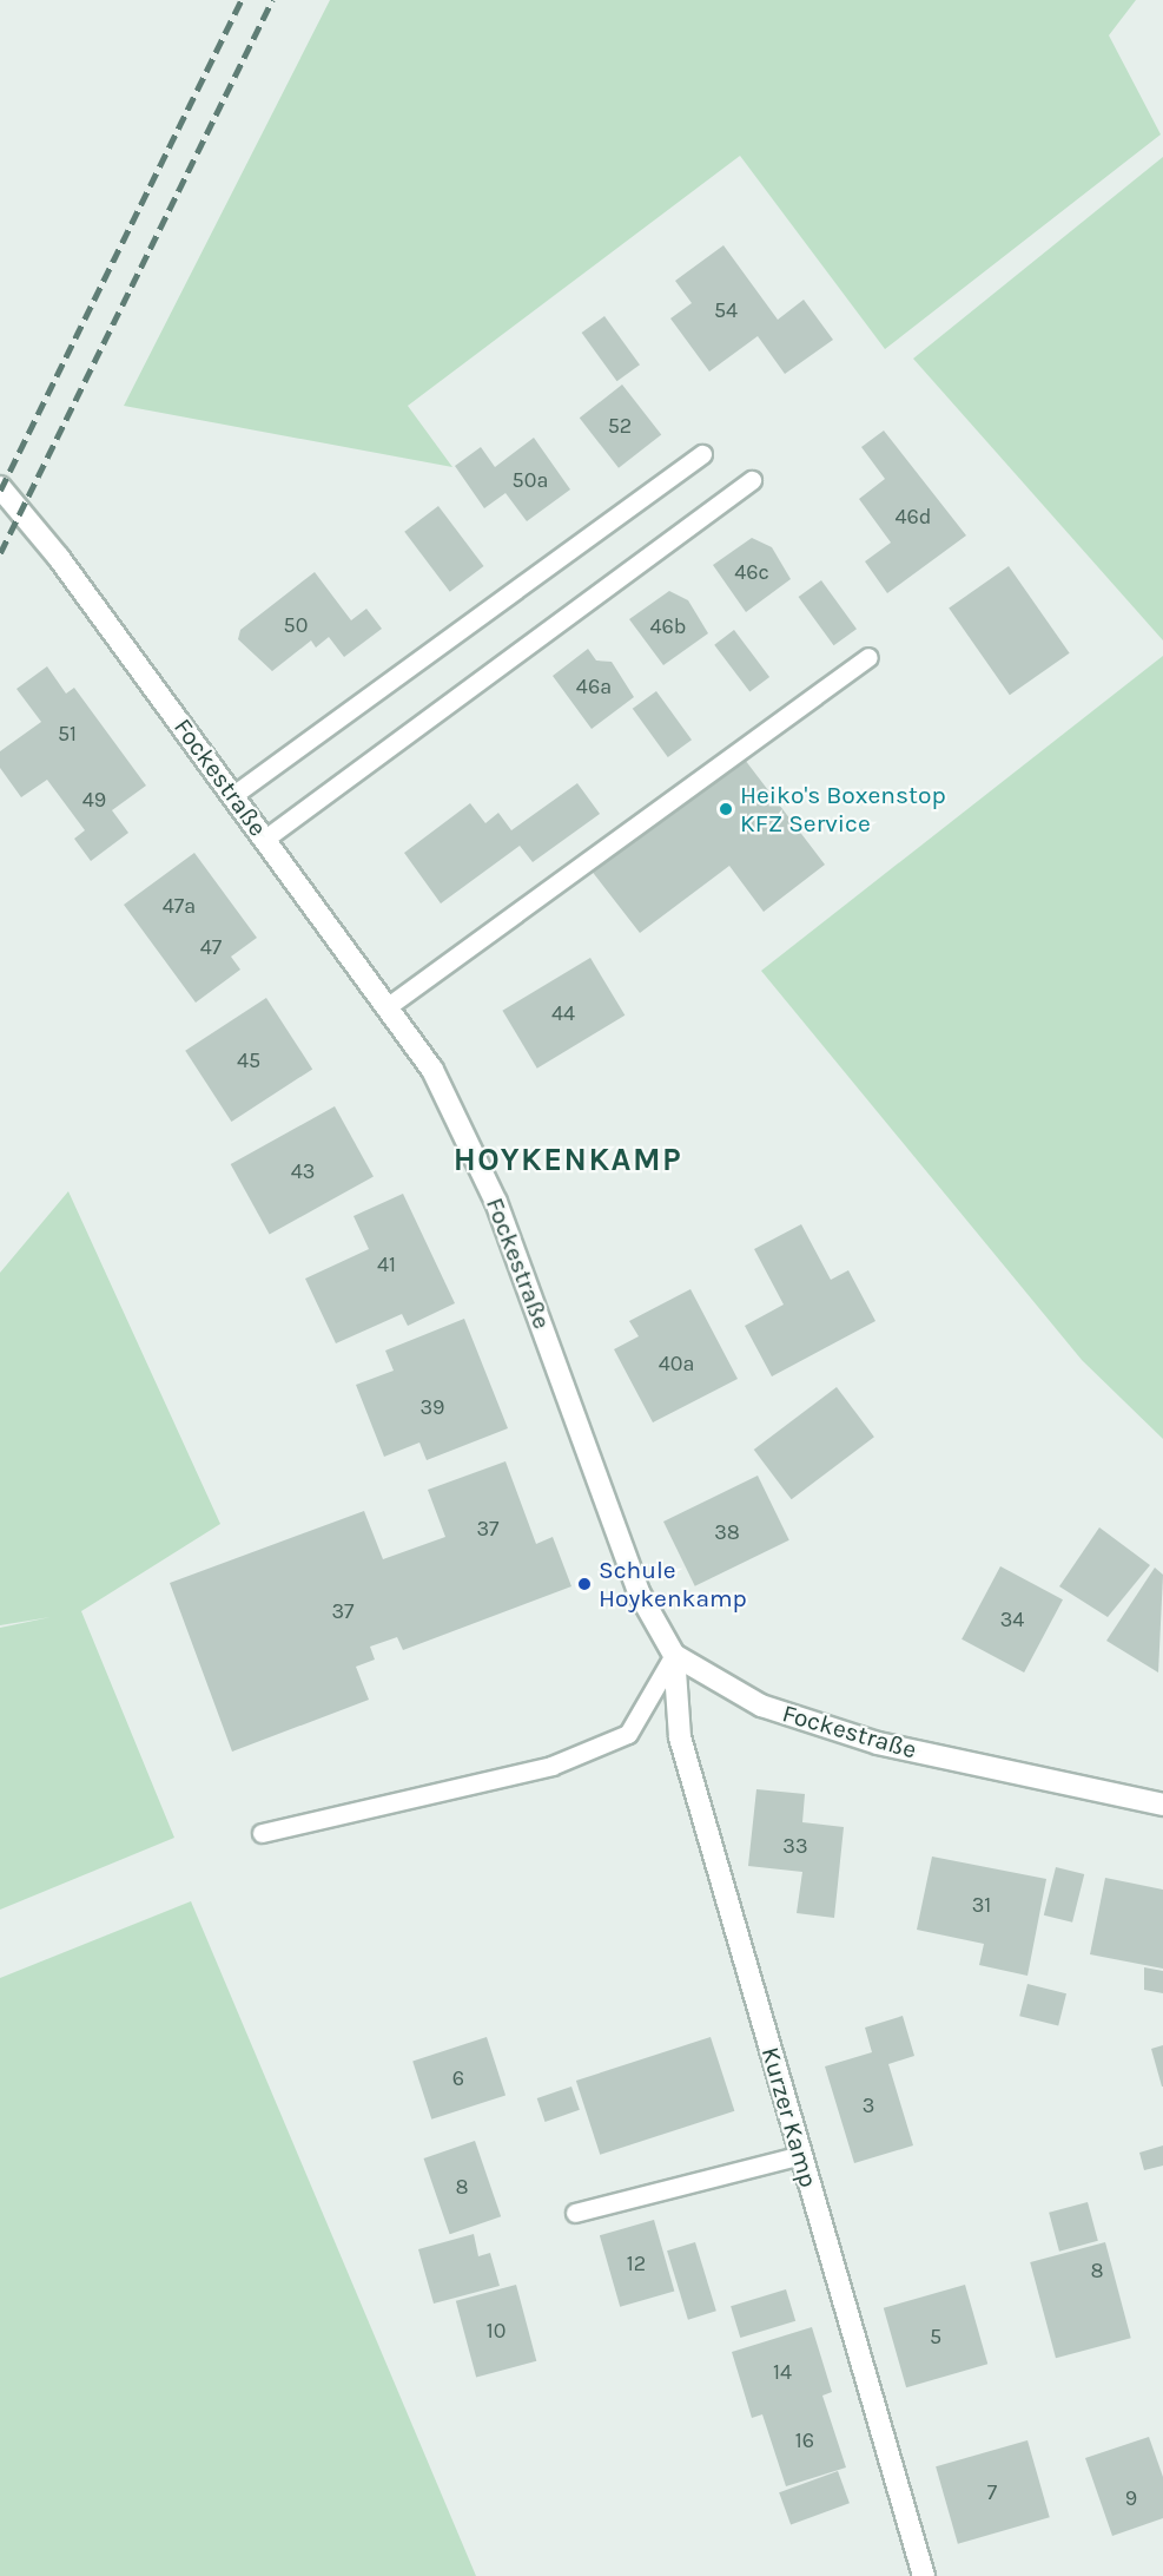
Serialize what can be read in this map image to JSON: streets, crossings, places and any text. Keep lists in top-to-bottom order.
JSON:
{
  "streets": {
    "street": ["Fockestraße", "Kurzer Kamp"]
  },
  "crossings": [
    ["Fockestraße", "Kurzer Kamp"]
  ],
  "districts": ["HOYKENKAMP"],
  "places": ["Heiko's Boxenstop KFZ Service", "Schule Hoykenkamp"],
  "house_numbers": [
    "54",
    "52",
    "50a",
    "46d",
    "46c",
    "50",
    "46b",
    "46a",
    "51",
    "49",
    "47a",
    "47",
    "44",
    "45",
    "43",
    "41",
    "40a",
    "39",
    "37",
    "38",
    "37",
    "34",
    "33",
    "31",
    "6",
    "3",
    "8",
    "12",
    "8",
    "10",
    "5",
    "14",
    "16",
    "7",
    "9"
  ]
}
